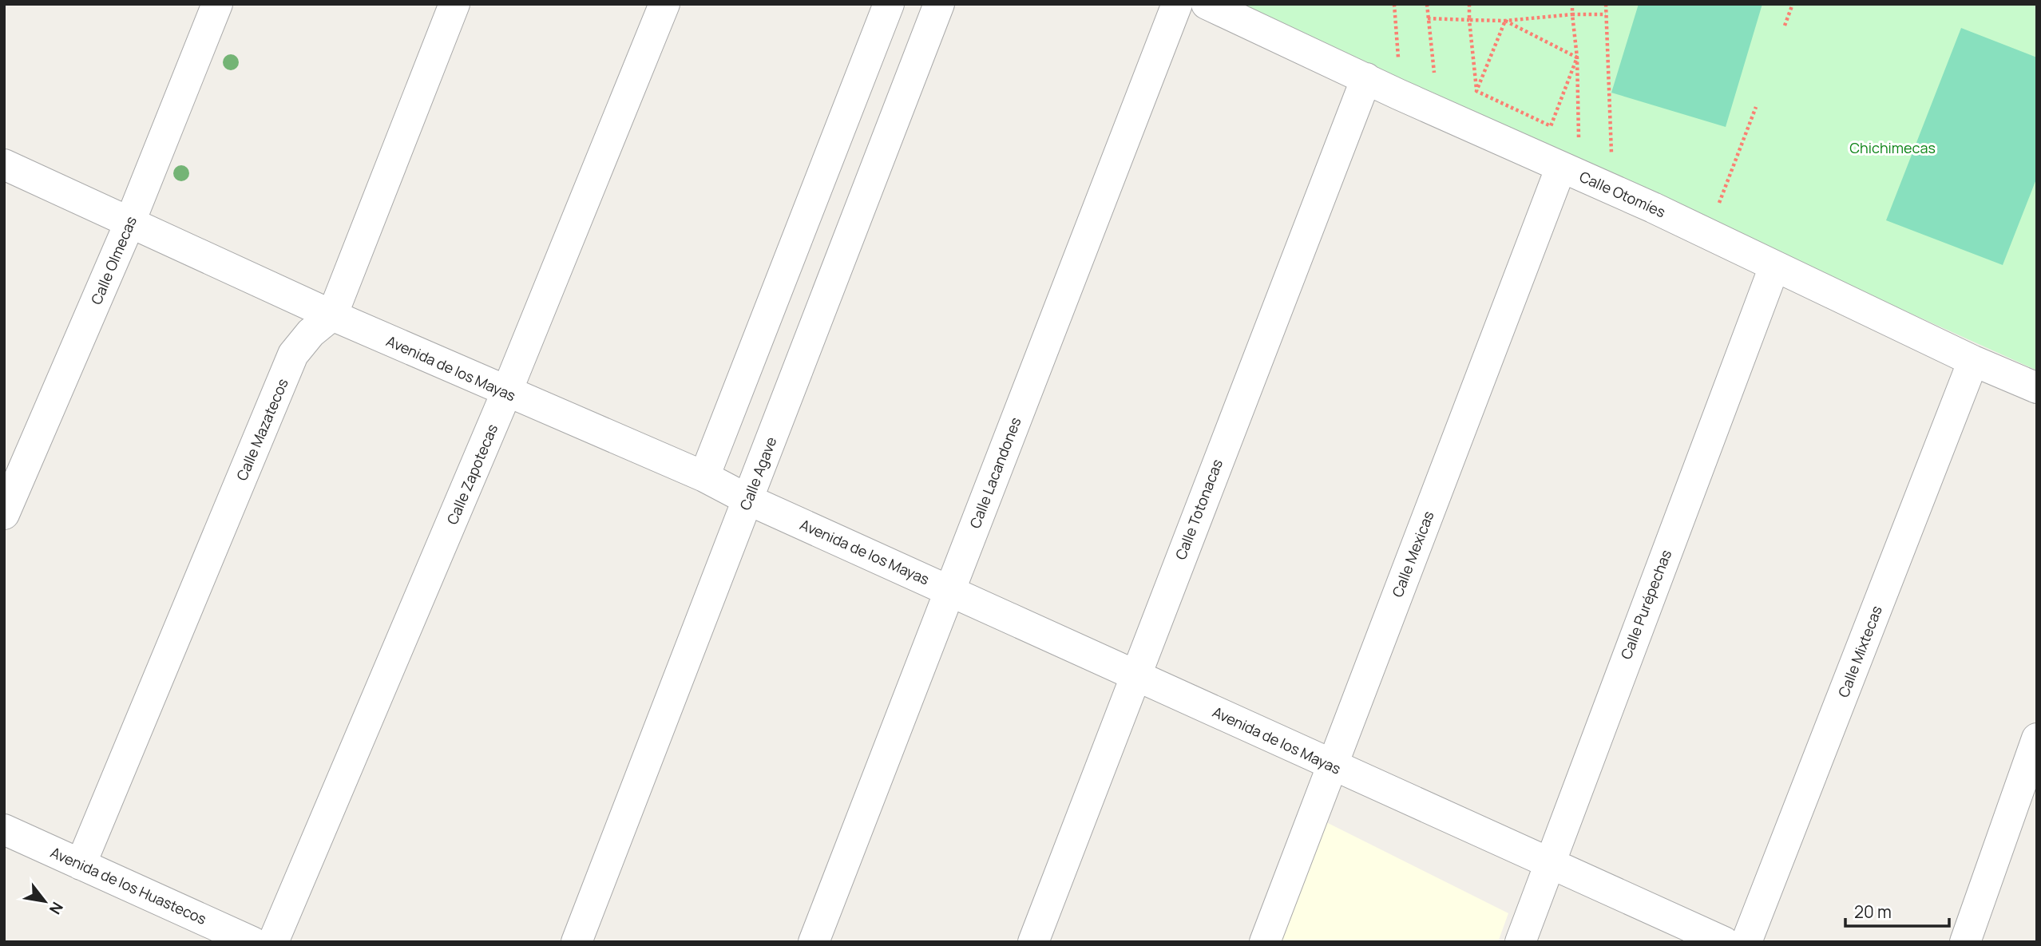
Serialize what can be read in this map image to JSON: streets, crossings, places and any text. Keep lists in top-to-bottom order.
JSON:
{
  "streets": {
    "street": [
      "Calle Otomíes",
      "Calle Olmecas",
      "Avenida de los Mayas",
      "Calle Mazatecos",
      "Calle Lacandones",
      "Calle Agave",
      "Calle Zapotecas",
      "Calle Totonacas",
      "Calle Mexicas",
      "Calle Purépechas",
      "Calle Mixtecas",
      "Avenida de los Huastecos"
    ]
  },
  "crossings": [
    ["Calle Otomíes", "Calle Totonacas"],
    ["Calle Otomíes", "Calle Mexicas"],
    ["Calle Otomíes", "Calle Purépechas"],
    ["Calle Otomíes", "Calle Mixtecas"],
    ["Calle Olmecas", "Avenida de los Mayas"],
    ["Avenida de los Mayas", "Calle Mazatecos"],
    ["Avenida de los Mayas", "Calle Lacandones"],
    ["Avenida de los Mayas", "Calle Agave"],
    ["Avenida de los Mayas", "Calle Zapotecas"],
    ["Avenida de los Mayas", "Calle Totonacas"],
    ["Avenida de los Mayas", "Calle Mexicas"],
    ["Avenida de los Mayas", "Calle Purépechas"],
    ["Calle Mazatecos", "Avenida de los Huastecos"]
  ],
  "parks": ["Chichimecas"],
  "scale_bar": "20 m",
  "north": "bottom right"
}
